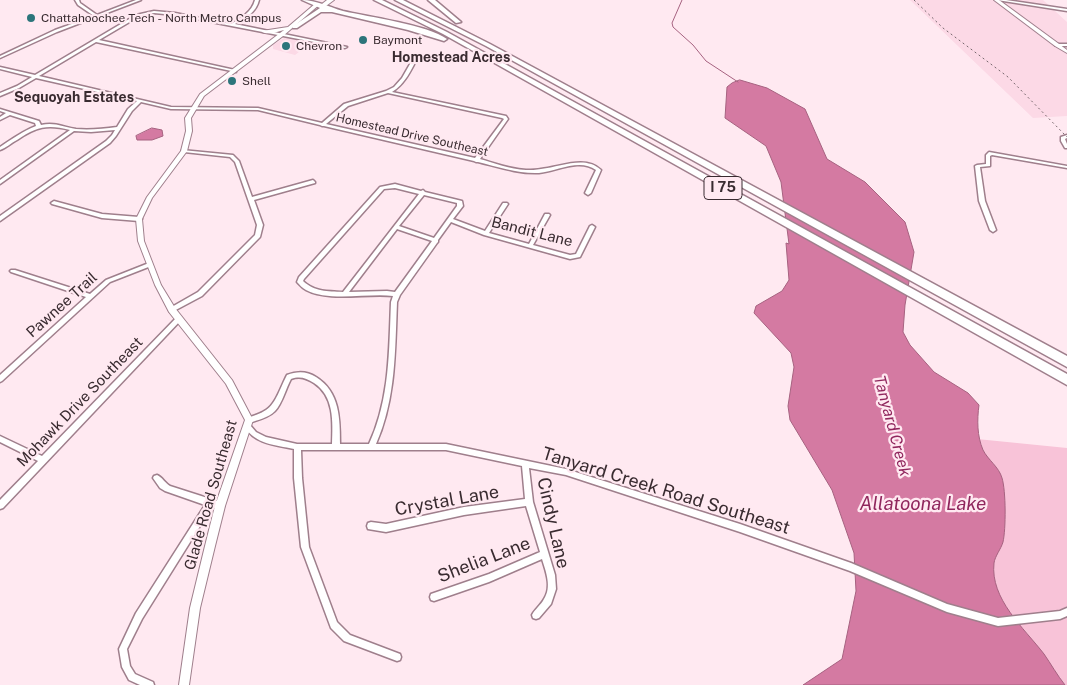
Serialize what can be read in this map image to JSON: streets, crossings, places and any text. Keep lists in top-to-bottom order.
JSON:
{
  "streets": {
    "highway": ["I 75"],
    "street": [
      "Homestead Drive Southeast",
      "Bandit Lane",
      "Pawnee Trail",
      "Mohawk Drive Southeast",
      "Tanyard Creek Road Southeast",
      "Glade Road Southeast",
      "Crystal Lane",
      "Cindy Lane",
      "Shelia Lane"
    ]
  },
  "crossings": [
    ["Pawnee Trail", "Glade Road Southeast"],
    ["Mohawk Drive Southeast", "Glade Road Southeast"],
    ["Tanyard Creek Road Southeast", "Glade Road Southeast"],
    ["Tanyard Creek Road Southeast", "Cindy Lane"],
    ["Crystal Lane", "Cindy Lane"],
    ["Cindy Lane", "Shelia Lane"]
  ],
  "districts": ["Homestead Acres", "Sequoyah Estates"],
  "water": ["Tanyard Creek", "Allatoona Lake"],
  "places": [
    "Chattahoochee Tech - North Metro Campus",
    "Baymont",
    "Chevron",
    "Shell"
  ]
}
